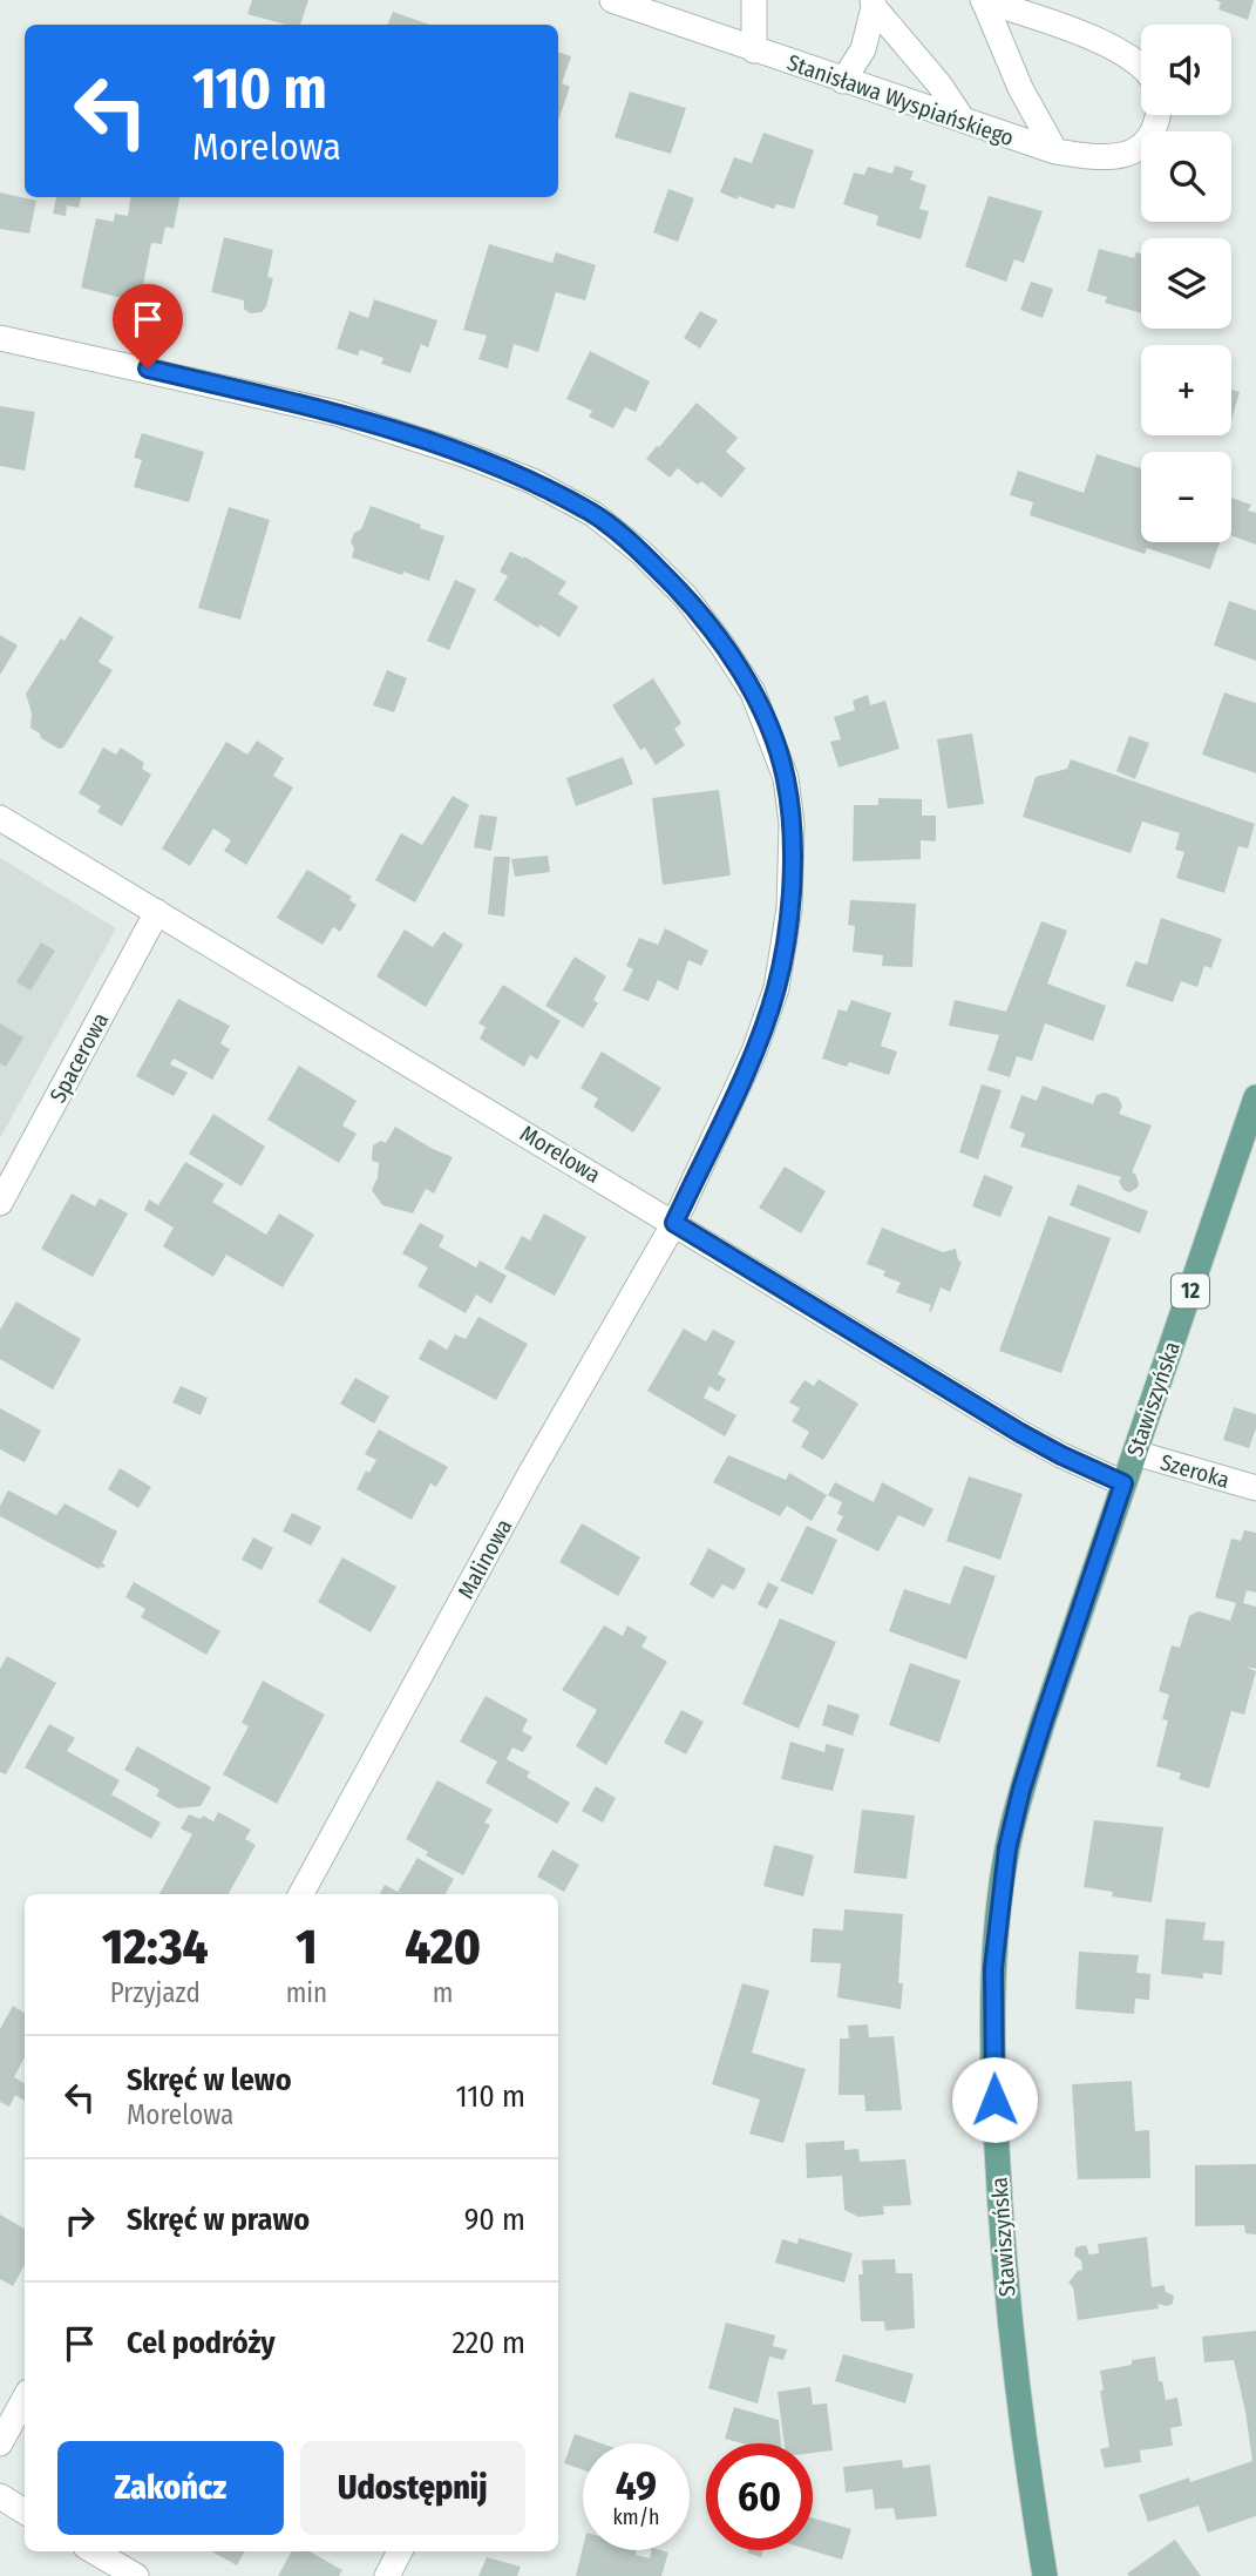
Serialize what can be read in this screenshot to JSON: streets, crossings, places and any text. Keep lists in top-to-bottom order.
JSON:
{
  "streets": {
    "main road": ["12", "Stawiszyńska"],
    "street": [
      "Stanisława Wyspiańskiego",
      "Spacerowa",
      "Morelowa",
      "Szeroka",
      "Malinowa"
    ]
  },
  "crossings": [
    ["Spacerowa", "Morelowa"],
    ["Morelowa", "Stawiszyńska"],
    ["Morelowa", "Malinowa"],
    ["Stawiszyńska", "Szeroka"]
  ],
  "page": {
    "map_buttons": ["+", "−"],
    "turn": ["110 m", "Morelowa"],
    "eta": [
      "12:34",
      "Przyjazd",
      "1",
      "min",
      "420",
      "m"
    ],
    "list": [
      {
        "name": "Skręć w lewo",
        "note": "Morelowa",
        "value": "110 m"
      },
      {
        "name": "Skręć w prawo",
        "value": "90 m"
      },
      {
        "name": "Cel podróży",
        "value": "220 m"
      }
    ],
    "buttons": ["Zakończ", "Udostępnij"],
    "speed": "49 km/h",
    "limit": "60"
  }
}
